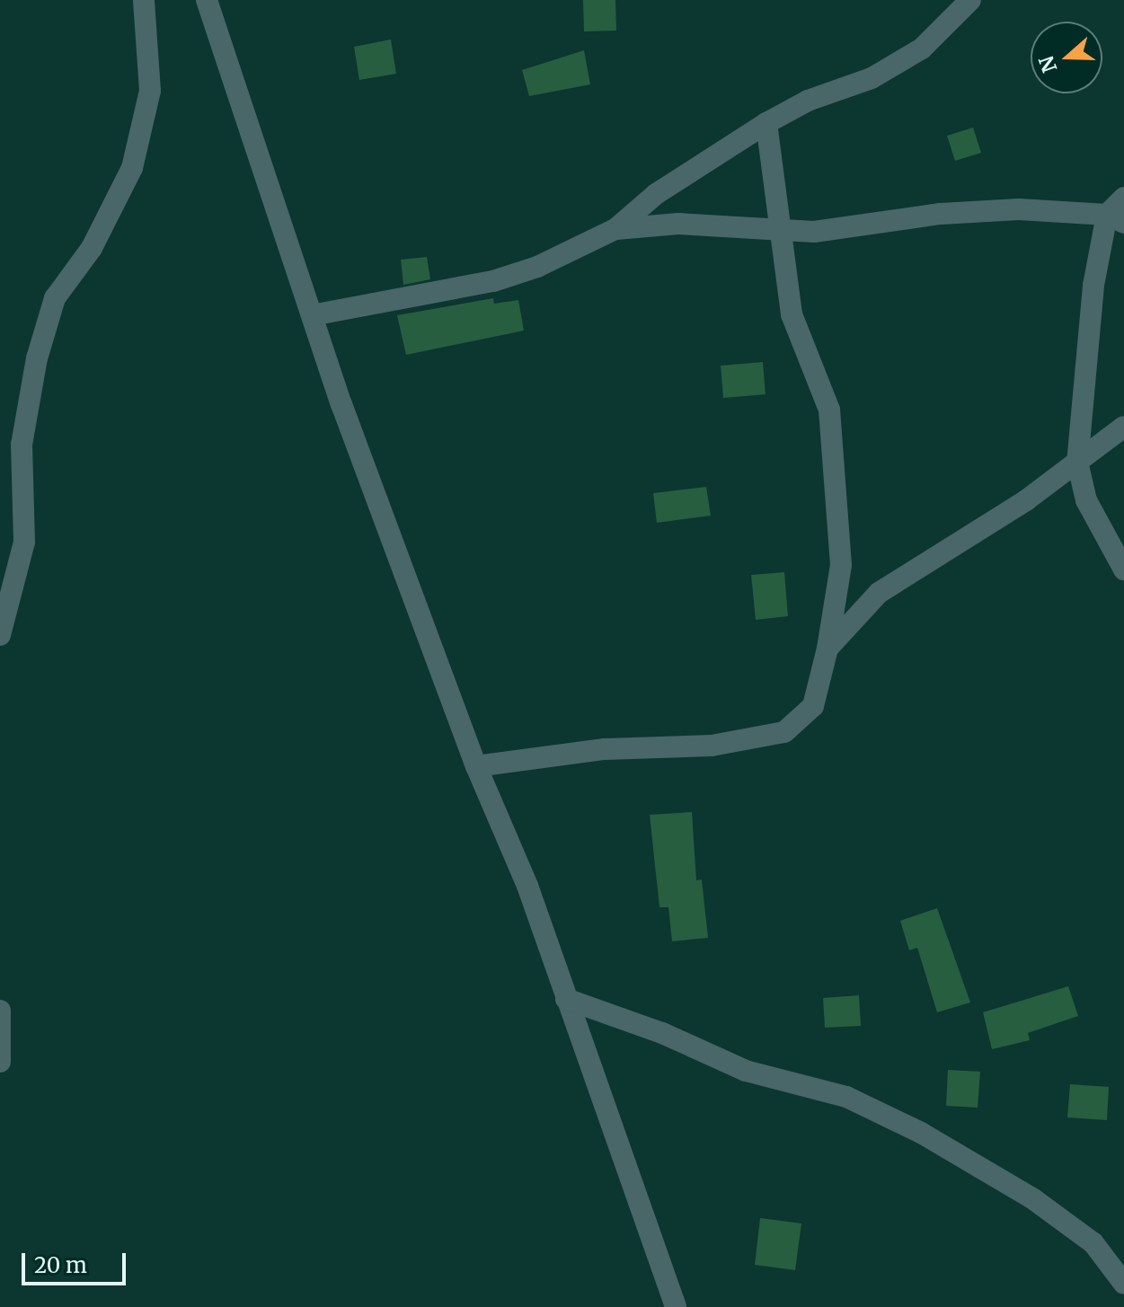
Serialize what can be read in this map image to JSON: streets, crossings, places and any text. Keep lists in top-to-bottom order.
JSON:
{
  "scale_bar": "20 m",
  "north": "left"
}
